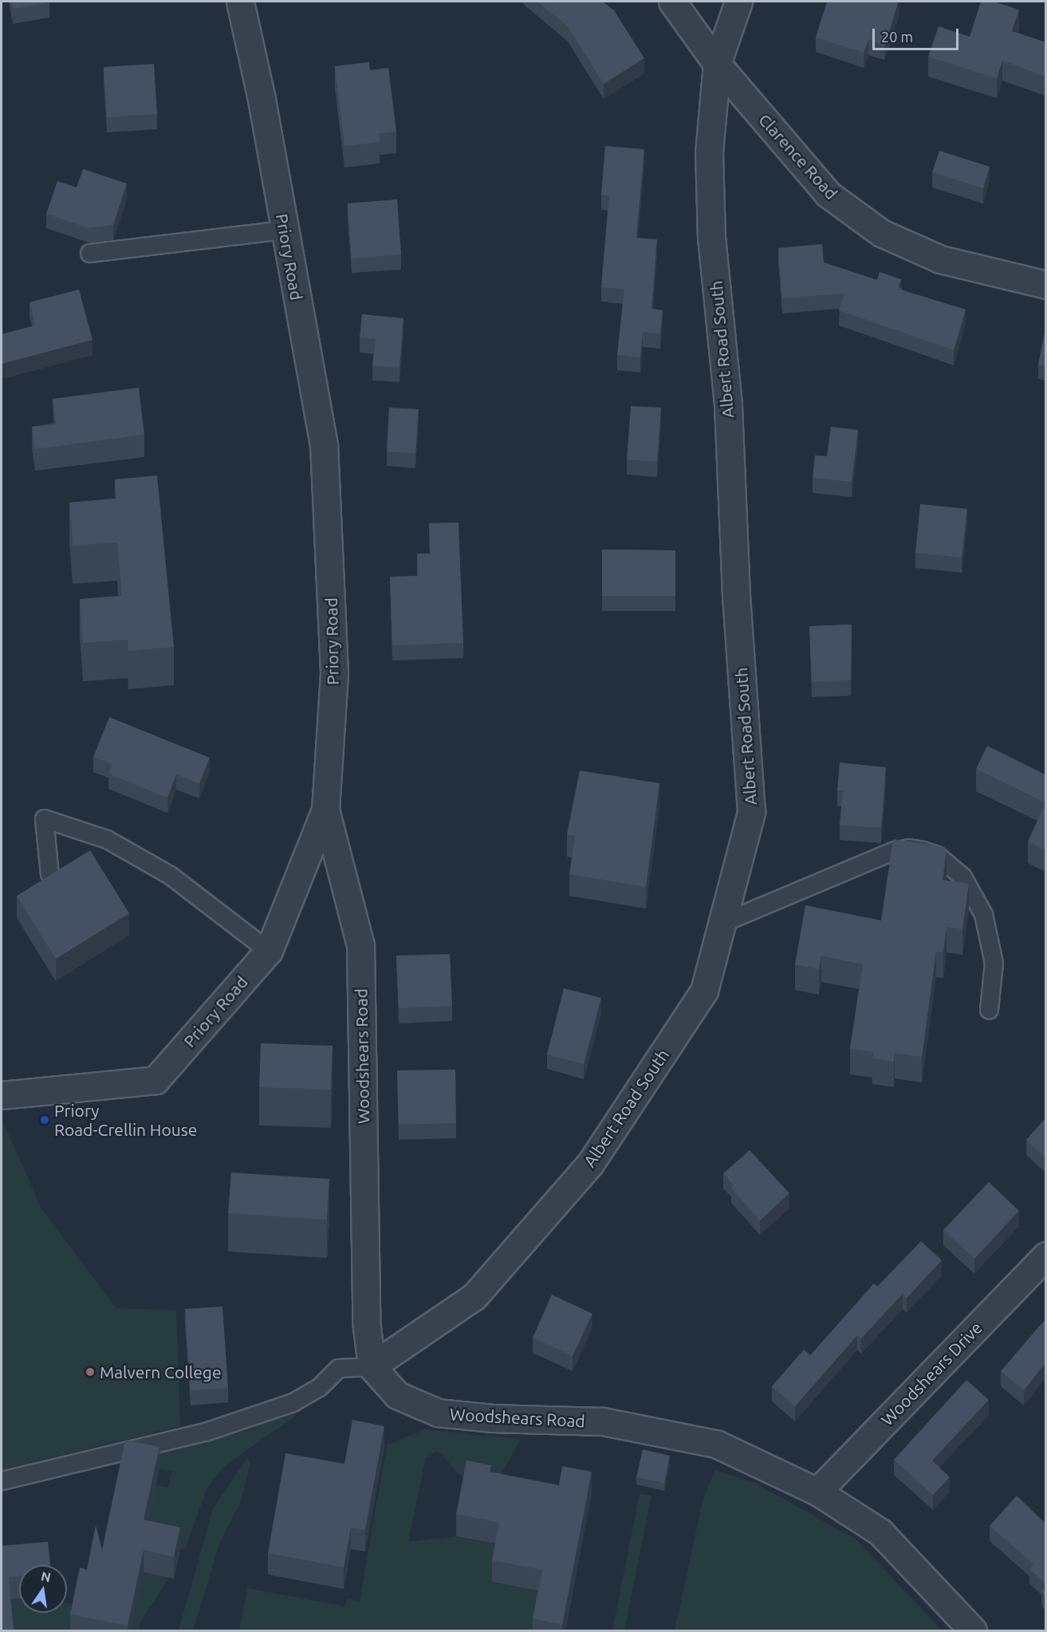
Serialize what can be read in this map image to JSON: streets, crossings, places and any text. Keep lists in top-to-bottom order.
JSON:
{
  "streets": {
    "street": [
      "Clarence Road",
      "Priory Road",
      "Albert Road South",
      "Woodshears Road",
      "Woodshears Drive"
    ]
  },
  "crossings": [
    ["Clarence Road", "Albert Road South"],
    ["Priory Road", "Woodshears Road"],
    ["Albert Road South", "Woodshears Road"],
    ["Woodshears Road", "Woodshears Drive"]
  ],
  "places": ["Priory Road-Crellin House", "Malvern College"],
  "scale_bar": "20 m",
  "north": "top"
}
